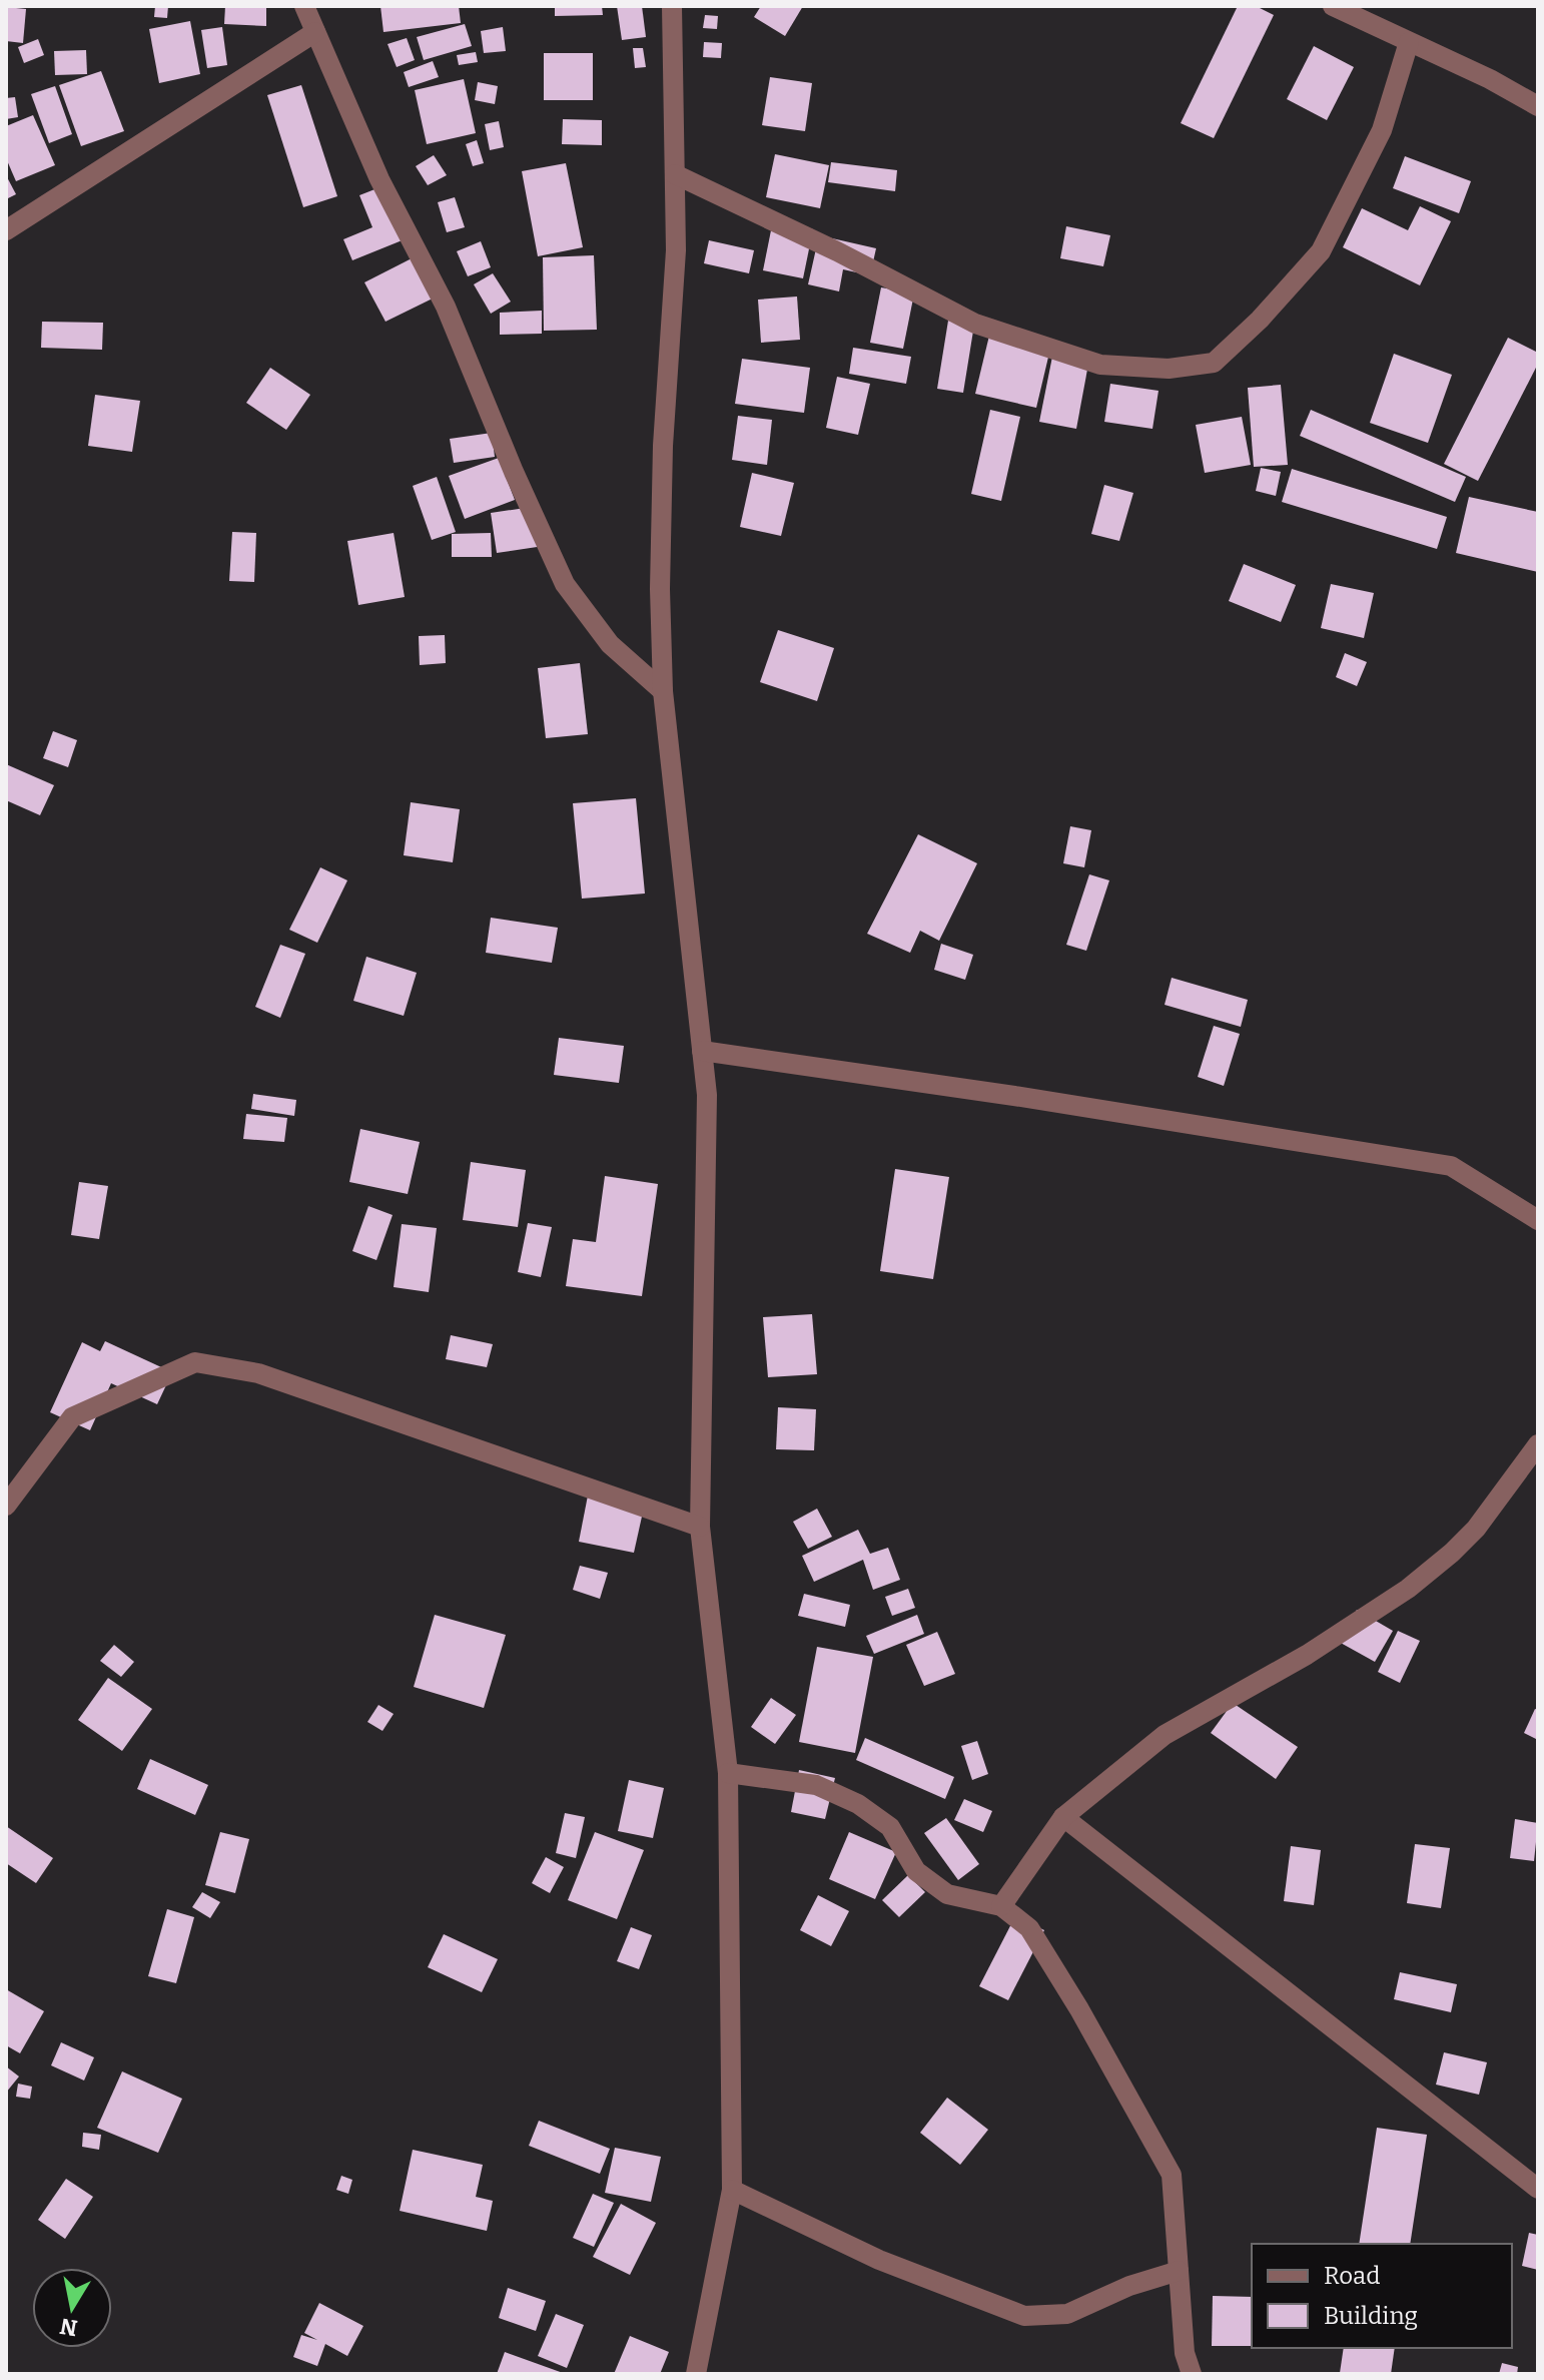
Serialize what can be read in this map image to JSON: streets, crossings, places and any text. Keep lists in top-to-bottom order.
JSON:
{
  "legend": ["Road", "Building"],
  "north": "bottom"
}
